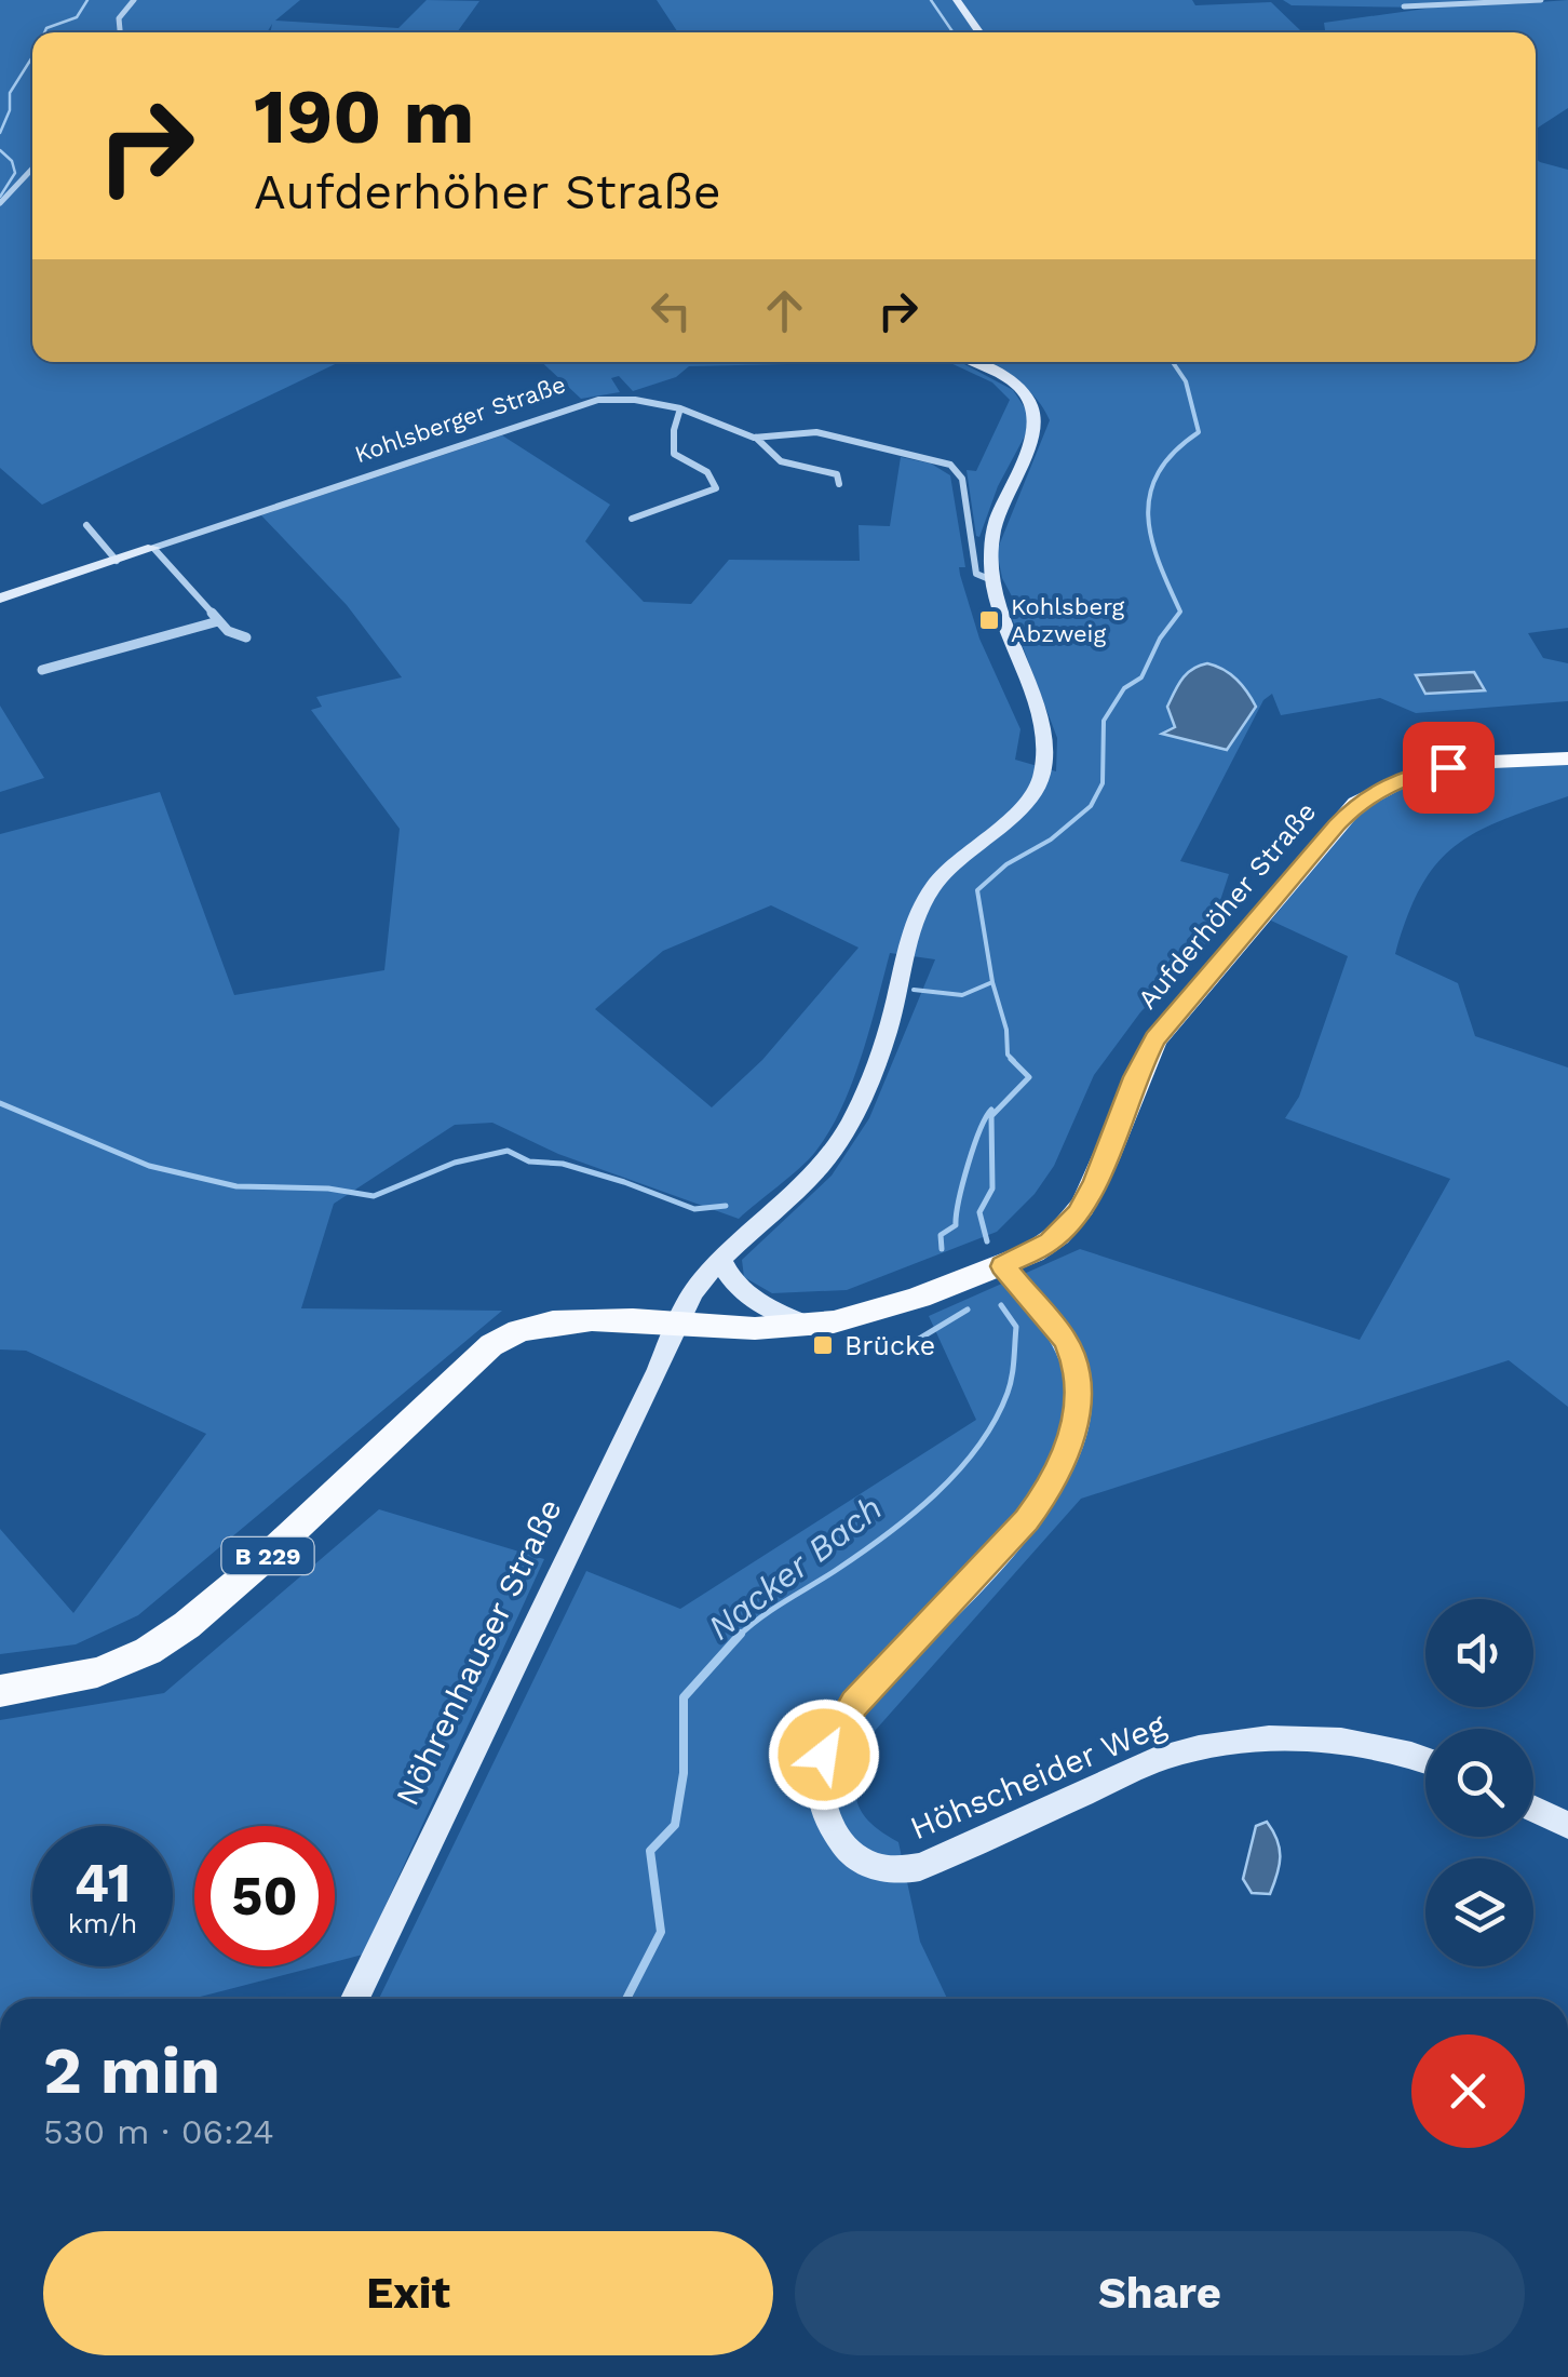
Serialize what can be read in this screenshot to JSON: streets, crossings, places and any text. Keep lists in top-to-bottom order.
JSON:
{
  "streets": {
    "main road": [
      "Kohlsberger Straße",
      "Aufderhöher Straße",
      "B 229",
      "Nöhrenhauser Straße",
      "Höhscheider Weg"
    ]
  },
  "crossings": [
    ["Kohlsberger Straße", "Nöhrenhauser Straße"],
    ["Aufderhöher Straße", "B 229"],
    ["Aufderhöher Straße", "Nöhrenhauser Straße"],
    ["Aufderhöher Straße", "Höhscheider Weg"],
    ["B 229", "Nöhrenhauser Straße"]
  ],
  "water": ["Nacker Bach"],
  "places": {
    "transit": ["Kohlsberg Abzweig", "Brücke"]
  },
  "page": {
    "turn": ["190 m", "Aufderhöher Straße"],
    "speed": "41 km/h",
    "limit": "50",
    "heading": ["2 min", "530 m · 06:24"],
    "buttons": ["Exit", "Share"]
  }
}
